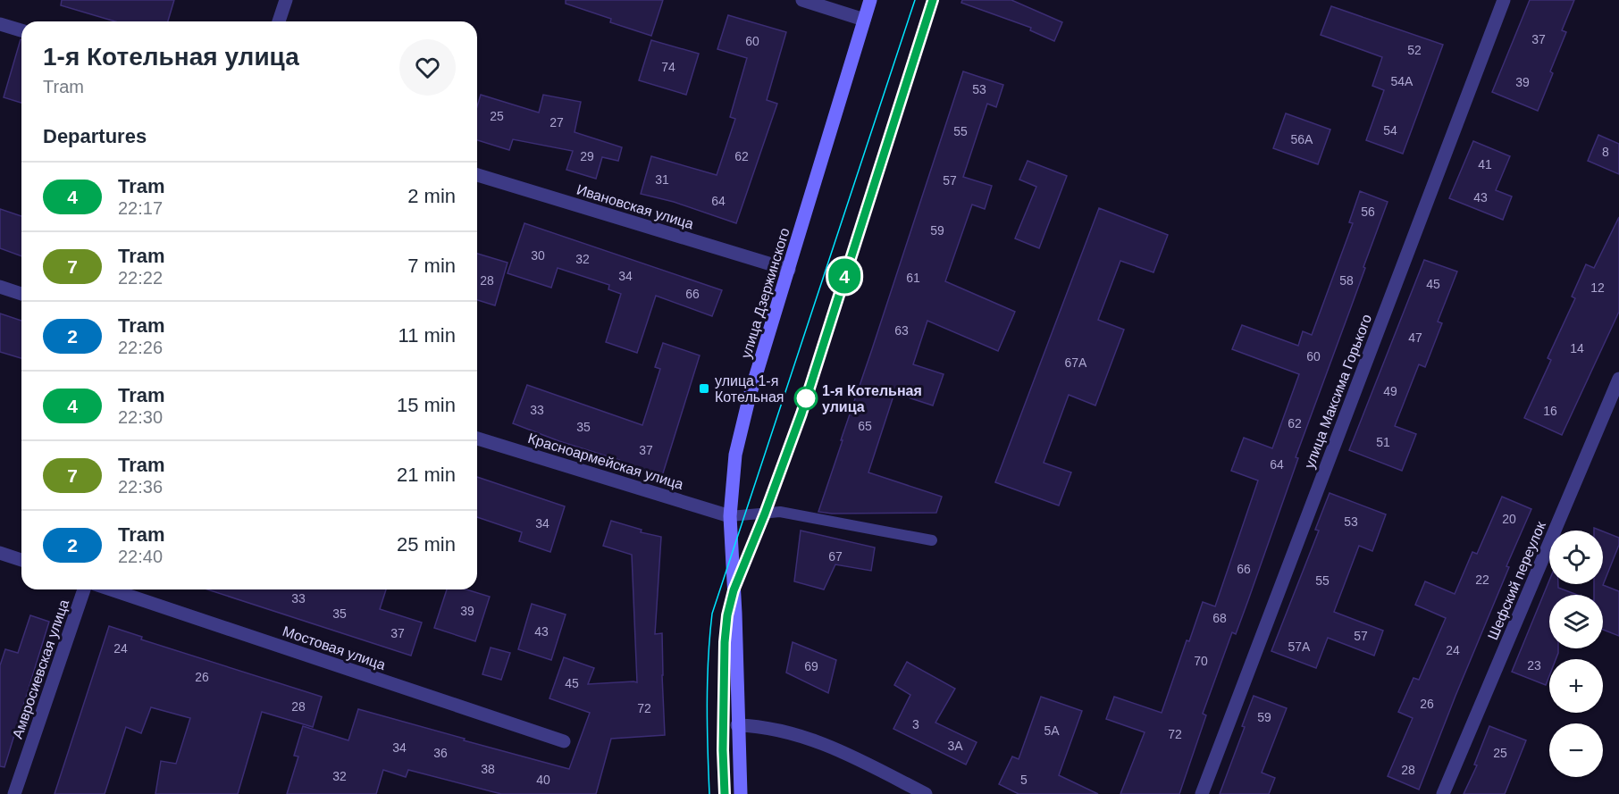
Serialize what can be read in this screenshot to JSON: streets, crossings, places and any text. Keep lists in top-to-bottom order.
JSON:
{
  "streets": {
    "main road": ["улица Дзержинского"],
    "street": [
      "Ивановская улица",
      "улица Максима Горького",
      "Красноармейская улица",
      "Шефский переулок",
      "Мостовая улица",
      "Амвросиевская улица"
    ]
  },
  "crossings": [
    ["Ивановская улица", "улица Дзержинского"],
    ["улица Дзержинского", "Красноармейская улица"]
  ],
  "places": {
    "transit": ["улица 1-я Котельная"],
    "other": ["1-я Котельная улица"]
  },
  "lines": ["tram line 4"],
  "house_numbers": [
    "37",
    "60",
    "52",
    "74",
    "54А",
    "39",
    "53",
    "25",
    "27",
    "54",
    "55",
    "56А",
    "8",
    "29",
    "62",
    "41",
    "31",
    "57",
    "43",
    "64",
    "56",
    "59",
    "30",
    "32",
    "34",
    "61",
    "28",
    "58",
    "45",
    "12",
    "66",
    "63",
    "47",
    "14",
    "60",
    "67А",
    "49",
    "33",
    "16",
    "62",
    "65",
    "35",
    "51",
    "37",
    "64",
    "20",
    "53",
    "34",
    "67",
    "66",
    "22",
    "55",
    "33",
    "39",
    "35",
    "68",
    "43",
    "37",
    "57",
    "57А",
    "24",
    "24",
    "70",
    "23",
    "69",
    "26",
    "45",
    "26",
    "28",
    "72",
    "59",
    "3",
    "5А",
    "72",
    "3А",
    "34",
    "36",
    "25",
    "38",
    "28",
    "32",
    "40",
    "5"
  ],
  "page": {
    "on_map": "4",
    "heading": [
      ["1-я Котельная улица", "Tram"],
      "Departures"
    ],
    "list": [
      {
        "mark": "4",
        "name": "Tram",
        "note": "22:17",
        "value": "2 min"
      },
      {
        "mark": "7",
        "name": "Tram",
        "note": "22:22",
        "value": "7 min"
      },
      {
        "mark": "2",
        "name": "Tram",
        "note": "22:26",
        "value": "11 min"
      },
      {
        "mark": "4",
        "name": "Tram",
        "note": "22:30",
        "value": "15 min"
      },
      {
        "mark": "7",
        "name": "Tram",
        "note": "22:36",
        "value": "21 min"
      },
      {
        "mark": "2",
        "name": "Tram",
        "note": "22:40",
        "value": "25 min"
      }
    ],
    "map_buttons": ["+", "−"]
  }
}
